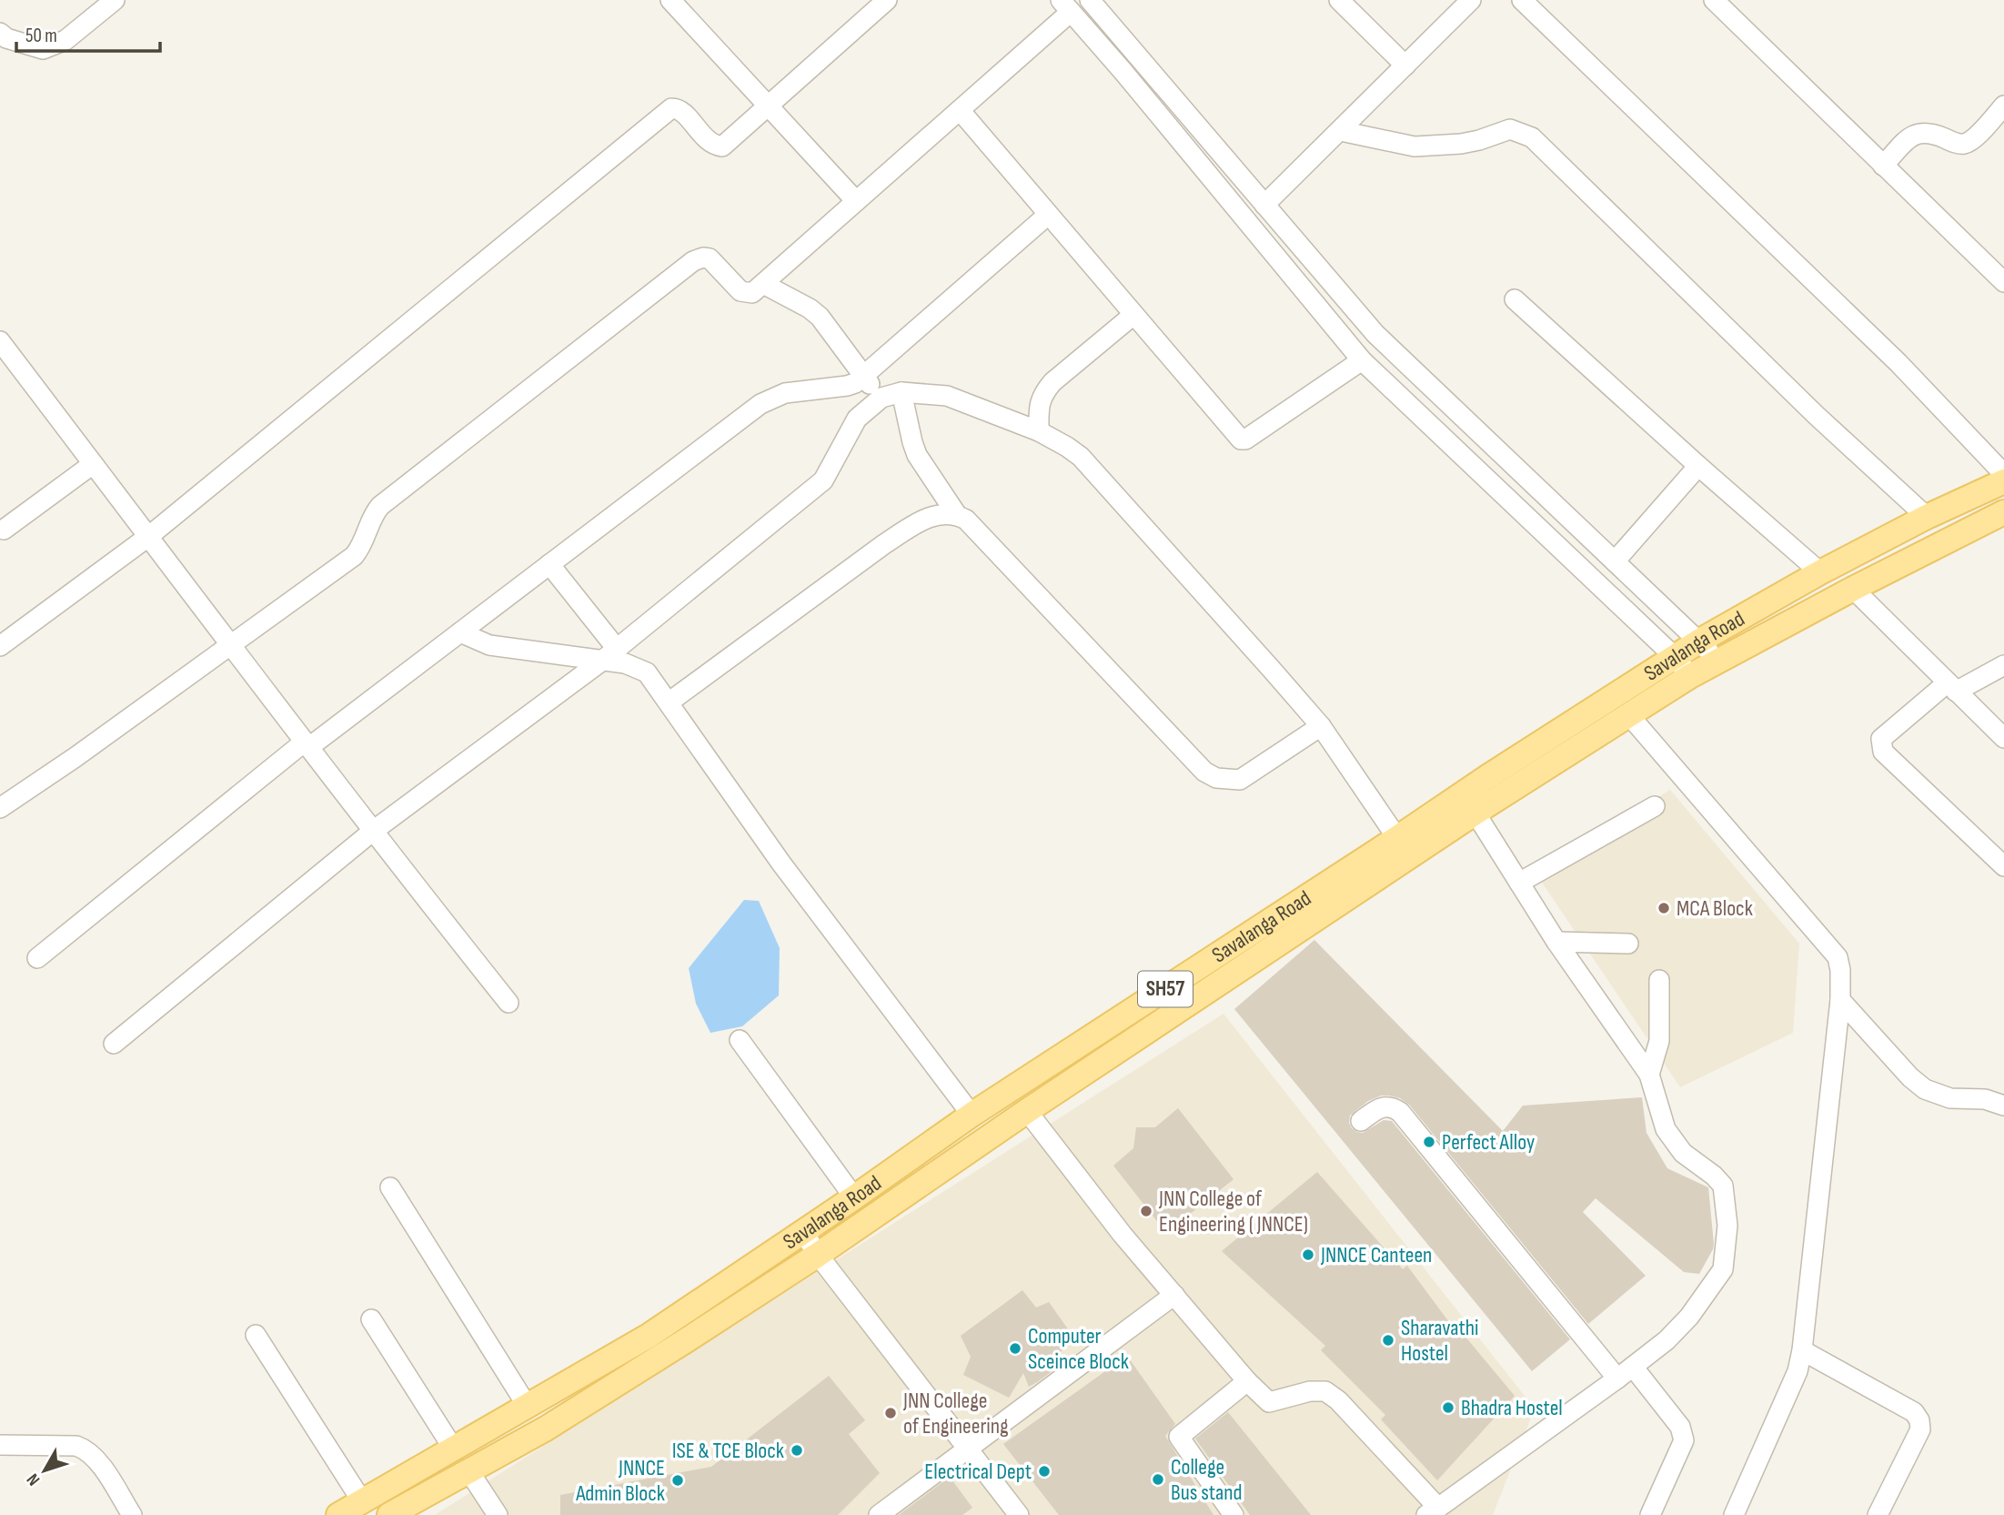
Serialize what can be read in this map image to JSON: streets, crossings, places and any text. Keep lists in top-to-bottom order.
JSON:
{
  "streets": {
    "main road": ["Savalanga Road", "SH57"]
  },
  "places": [
    "MCA Block",
    "Perfect Alloy",
    "JNN College of Engineering ( JNNCE)",
    "JNNCE Canteen",
    "Sharavathi Hostel",
    "Computer Sceince Block",
    "Bhadra Hostel",
    "JNN College of Engineering",
    "ISE & TCE Block",
    "Electrical Dept",
    "College Bus stand",
    "JNNCE Admin Block"
  ],
  "scale_bar": "50 m",
  "north": "bottom left"
}
